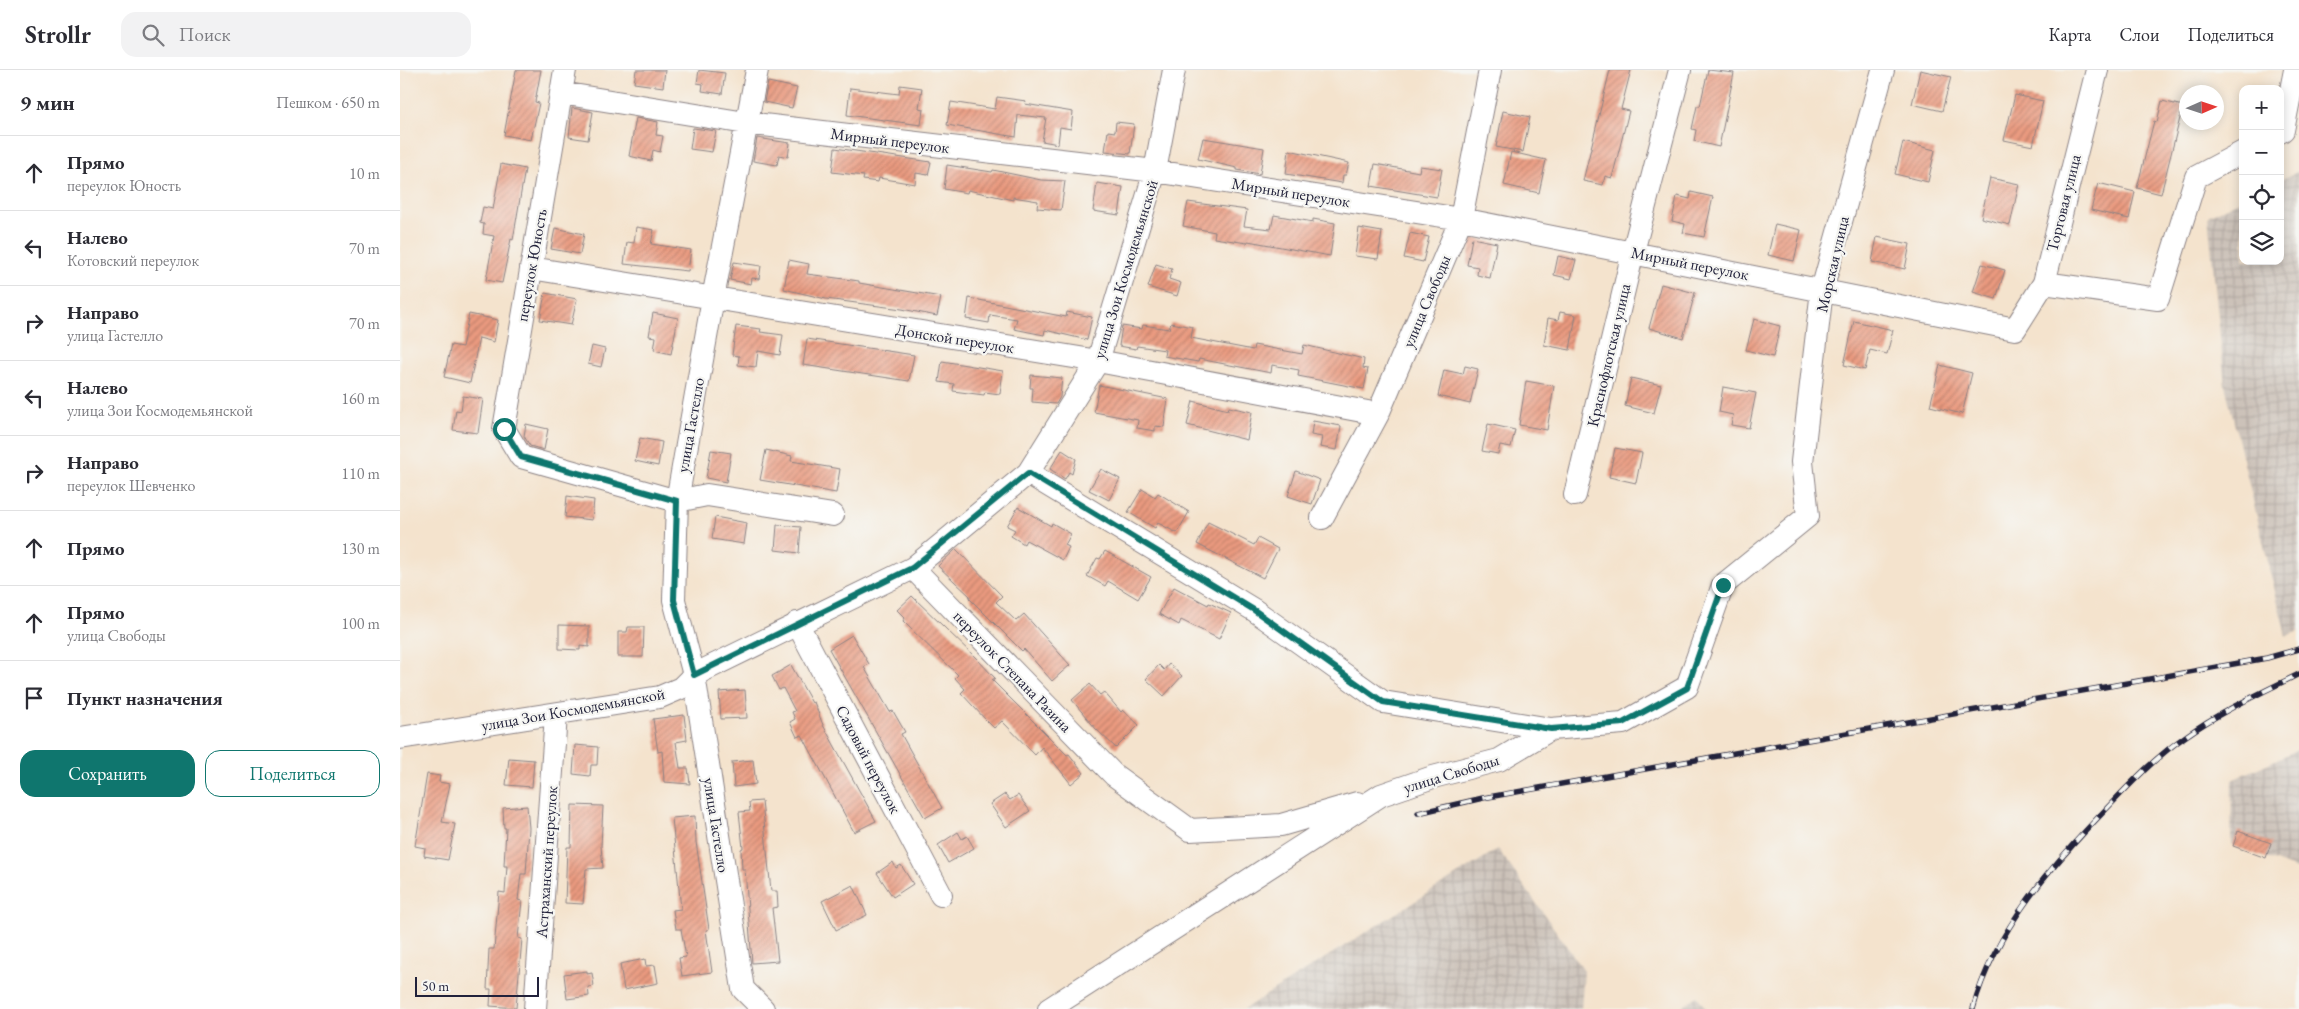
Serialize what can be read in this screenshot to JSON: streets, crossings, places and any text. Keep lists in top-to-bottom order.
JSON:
{
  "streets": {
    "street": [
      "Мирный переулок",
      "Торговая улица",
      "Морская улица",
      "переулок Юность",
      "улица Зои Космодемьянской",
      "улица Свободы",
      "Донской переулок",
      "Краснофлотская улица",
      "улица Гастелло",
      "переулок Степана Разина",
      "Садовый переулок",
      "Астраханский переулок"
    ]
  },
  "crossings": [
    ["Мирный переулок", "Торговая улица"],
    ["Мирный переулок", "Морская улица"],
    ["Мирный переулок", "переулок Юность"],
    ["Мирный переулок", "улица Зои Космодемьянской"],
    ["Мирный переулок", "улица Свободы"],
    ["Мирный переулок", "Краснофлотская улица"],
    ["Мирный переулок", "улица Гастелло"],
    ["Морская улица", "улица Свободы"],
    ["переулок Юность", "Донской переулок"],
    ["переулок Юность", "улица Гастелло"],
    ["улица Зои Космодемьянской", "Донской переулок"],
    ["улица Зои Космодемьянской", "улица Гастелло"],
    ["улица Зои Космодемьянской", "переулок Степана Разина"],
    ["улица Зои Космодемьянской", "Садовый переулок"],
    ["улица Зои Космодемьянской", "Астраханский переулок"],
    ["улица Свободы", "Донской переулок"],
    ["улица Свободы", "переулок Степана Разина"],
    ["Донской переулок", "улица Гастелло"]
  ],
  "scale_bar": "50 m",
  "north": "right",
  "page": {
    "header": "Strollr",
    "search": "Поиск",
    "nav": ["Карта", "Слои", "Поделиться"],
    "heading": ["9 мин", "Пешком · 650 m"],
    "map_buttons": ["+", "−"],
    "list": [
      ["Прямо", "переулок Юность", "10 m"],
      ["Налево", "Котовский переулок", "70 m"],
      ["Направо", "улица Гастелло", "70 m"],
      ["Налево", "улица Зои Космодемьянской", "160 m"],
      ["Направо", "переулок Шевченко", "110 m"],
      ["Прямо", "130 m"],
      ["Прямо", "улица Свободы", "100 m"],
      "Пункт назначения"
    ],
    "buttons": ["Сохранить", "Поделиться"],
    "scale": "50 m"
  }
}
